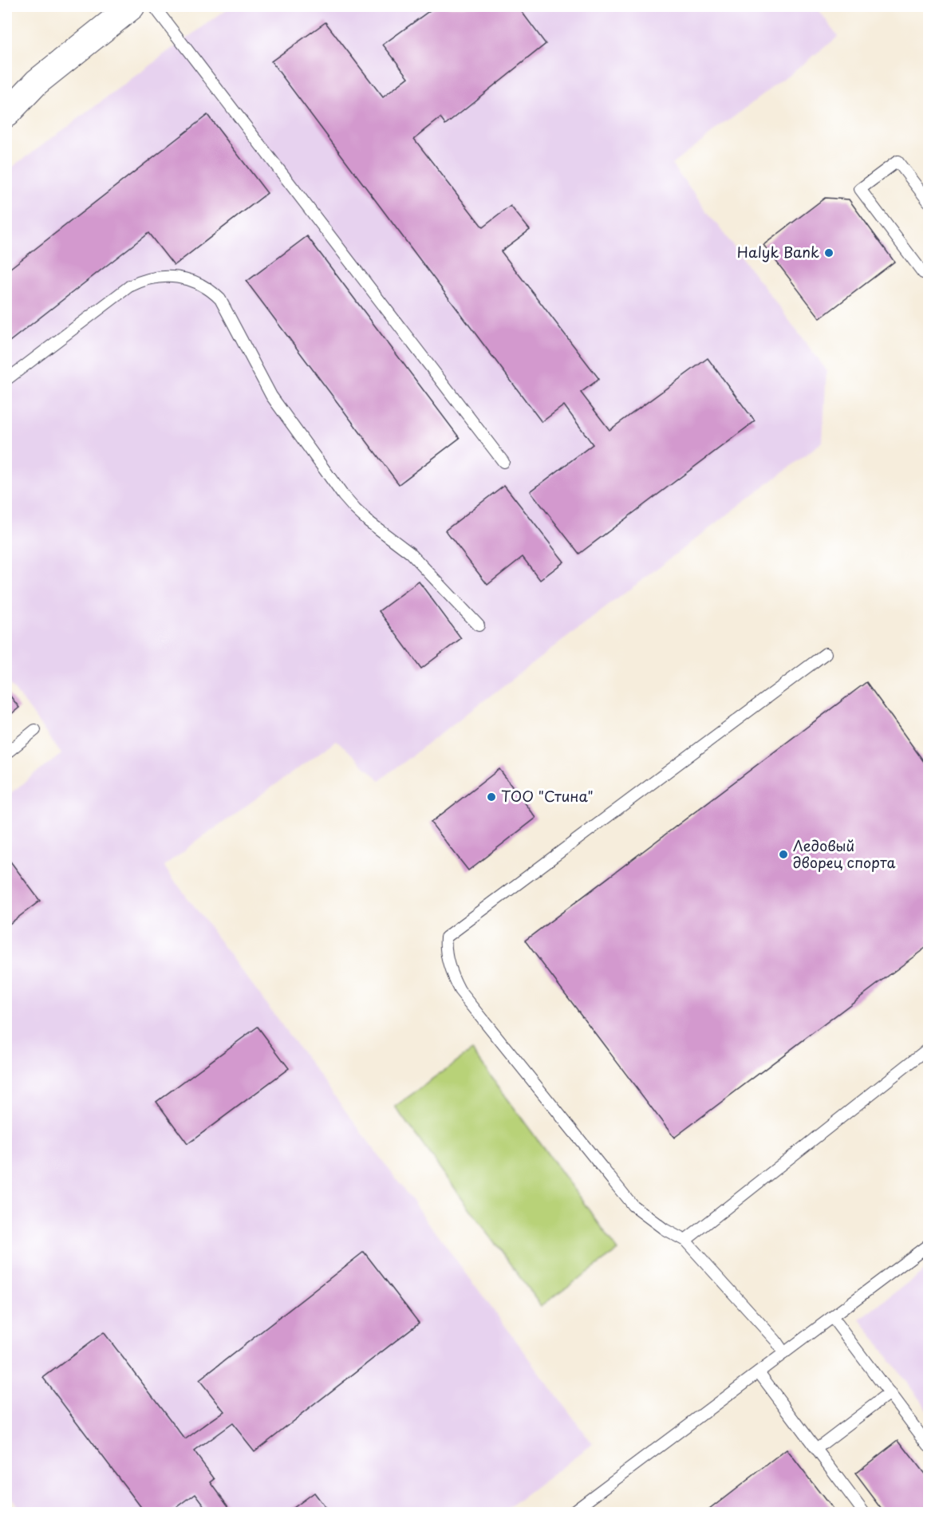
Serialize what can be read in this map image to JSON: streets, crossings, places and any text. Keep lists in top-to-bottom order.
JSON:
{
  "places": ["Halyk Bank", "ТОО \"Стина\"", "Ледовый дворец спорта"]
}
